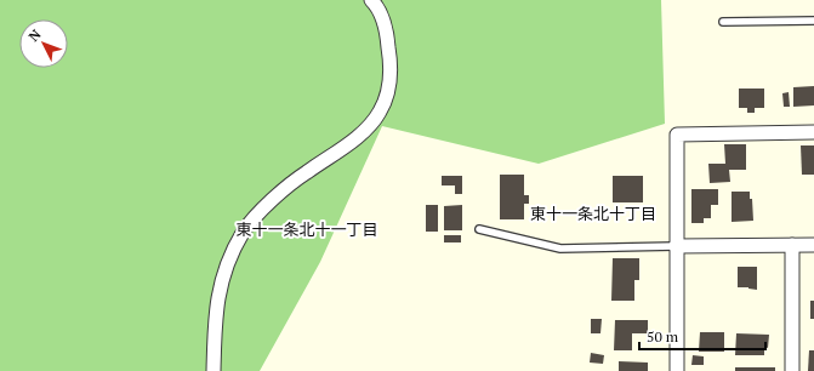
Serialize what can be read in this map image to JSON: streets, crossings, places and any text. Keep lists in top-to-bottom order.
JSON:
{
  "districts": ["東十一条北十丁目", "東十一条北十一丁目"],
  "scale_bar": "50 m",
  "north": "top left"
}
